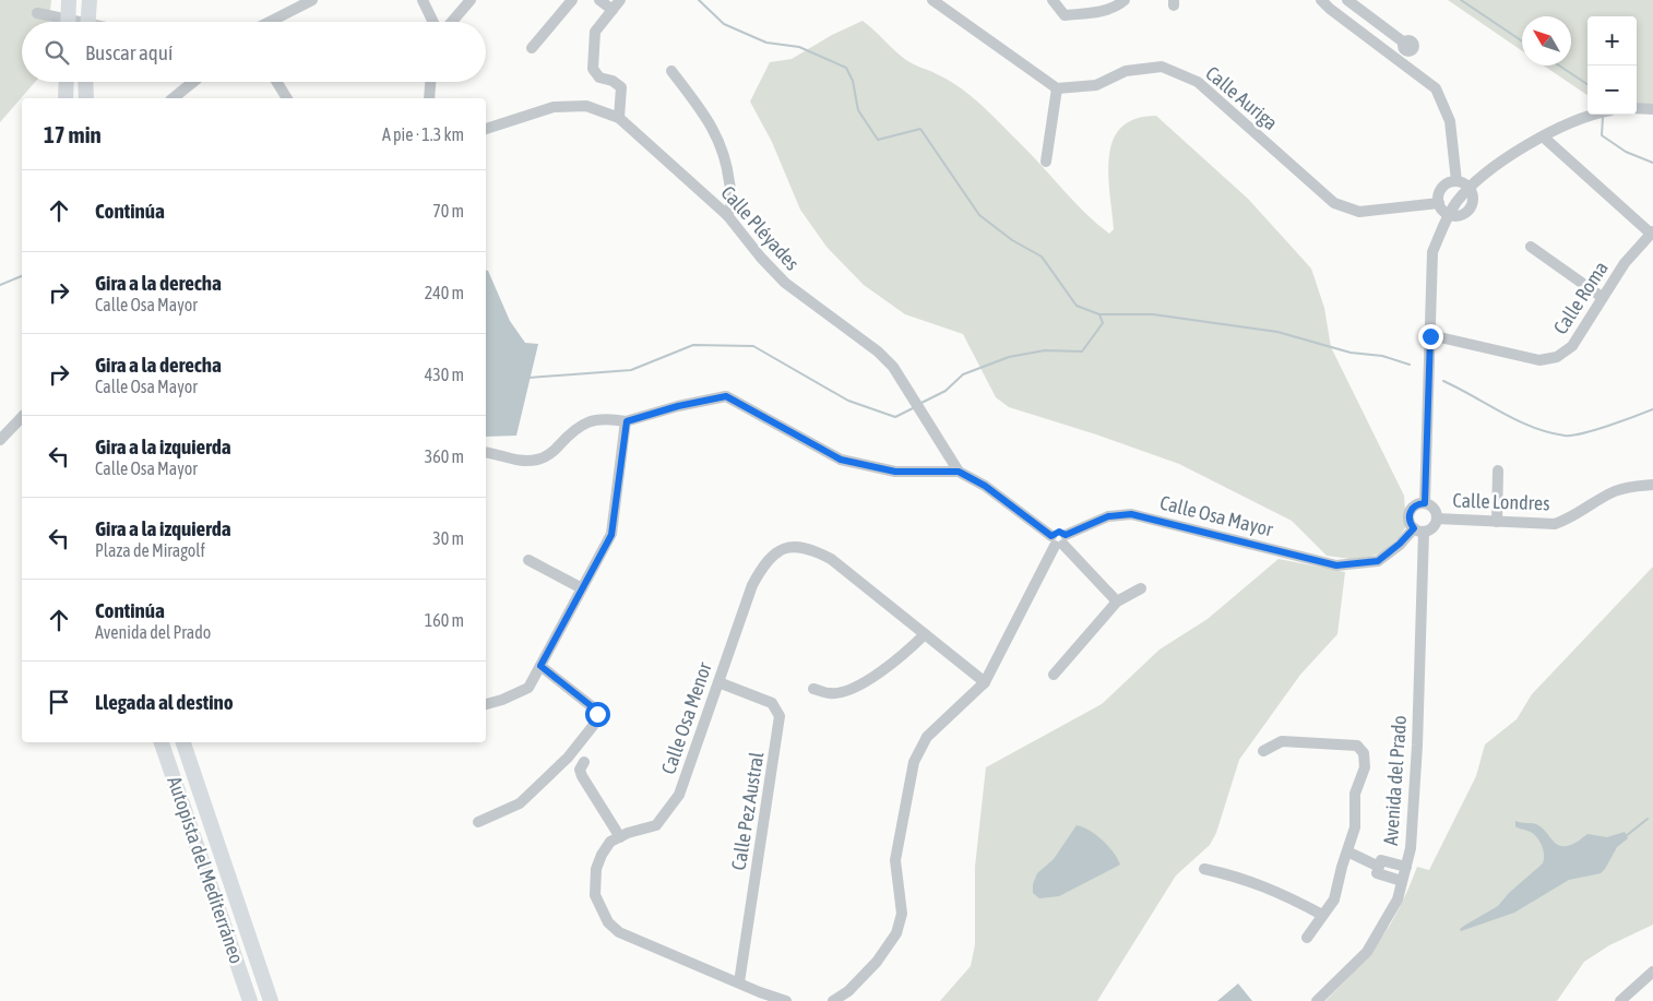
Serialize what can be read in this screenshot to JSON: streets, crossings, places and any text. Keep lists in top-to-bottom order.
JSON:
{
  "streets": {
    "highway": ["Autopista del Mediterráneo"],
    "street": [
      "Calle Auriga",
      "Calle Pléyades",
      "Calle Roma",
      "Calle Londres",
      "Calle Osa Mayor",
      "Calle Osa Menor",
      "Avenida del Prado",
      "Calle Pez Austral"
    ]
  },
  "crossings": [
    ["Calle Londres", "Calle Osa Mayor"],
    ["Calle Londres", "Avenida del Prado"],
    ["Calle Osa Mayor", "Avenida del Prado"],
    ["Calle Osa Menor", "Calle Pez Austral"]
  ],
  "north": "top left",
  "page": {
    "map_buttons": ["+", "−"],
    "search": "Buscar aquí",
    "heading": ["17 min", "A pie · 1.3 km"],
    "list": [
      ["Continúa", "70 m"],
      ["Gira a la derecha", "Calle Osa Mayor", "240 m"],
      ["Gira a la derecha", "Calle Osa Mayor", "430 m"],
      ["Gira a la izquierda", "Calle Osa Mayor", "360 m"],
      ["Gira a la izquierda", "Plaza de Miragolf", "30 m"],
      ["Continúa", "Avenida del Prado", "160 m"],
      "Llegada al destino"
    ]
  }
}
